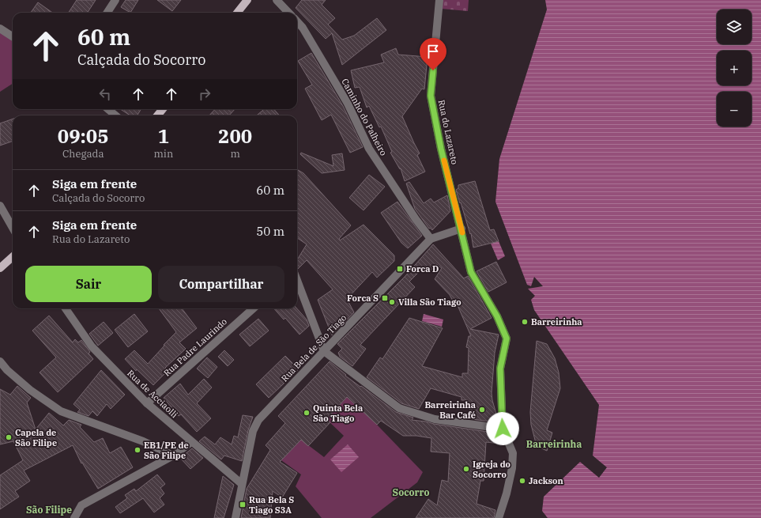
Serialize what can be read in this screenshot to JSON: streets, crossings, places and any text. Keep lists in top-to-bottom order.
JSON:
{
  "streets": {
    "street": [
      "Caminho do Palheiro",
      "Rua do Lazareto",
      "Rua Padre Laurindo",
      "Rua Bela de São Tiago",
      "Rua de Acciaolli"
    ]
  },
  "crossings": [
    ["Caminho do Palheiro", "Rua Bela de São Tiago"],
    ["Rua do Lazareto", "Rua Bela de São Tiago"],
    ["Rua Padre Laurindo", "Rua de Acciaolli"],
    ["Rua Bela de São Tiago", "Rua de Acciaolli"]
  ],
  "districts": ["Barreirinha", "Socorro", "São Filipe"],
  "places": {
    "transit": ["Forca D", "Forca S", "Rua Bela S Tiago S3A"],
    "other": [
      "Villa São Tiago",
      "Barreirinha",
      "Barreirinha Bar Café",
      "Quinta Bela São Tiago",
      "Capela de São Filipe",
      "EB1/PE de São Filipe",
      "Igreja do Socorro",
      "Jackson"
    ]
  },
  "page": {
    "map_buttons": ["+", "−"],
    "turn": ["60 m", "Calçada do Socorro"],
    "eta": [
      "09:05",
      "Chegada",
      "1",
      "min",
      "200",
      "m"
    ],
    "list": [
      {
        "name": "Siga em frente",
        "note": "Calçada do Socorro",
        "value": "60 m"
      },
      {
        "name": "Siga em frente",
        "note": "Rua do Lazareto",
        "value": "50 m"
      }
    ],
    "buttons": ["Sair", "Compartilhar"]
  }
}
